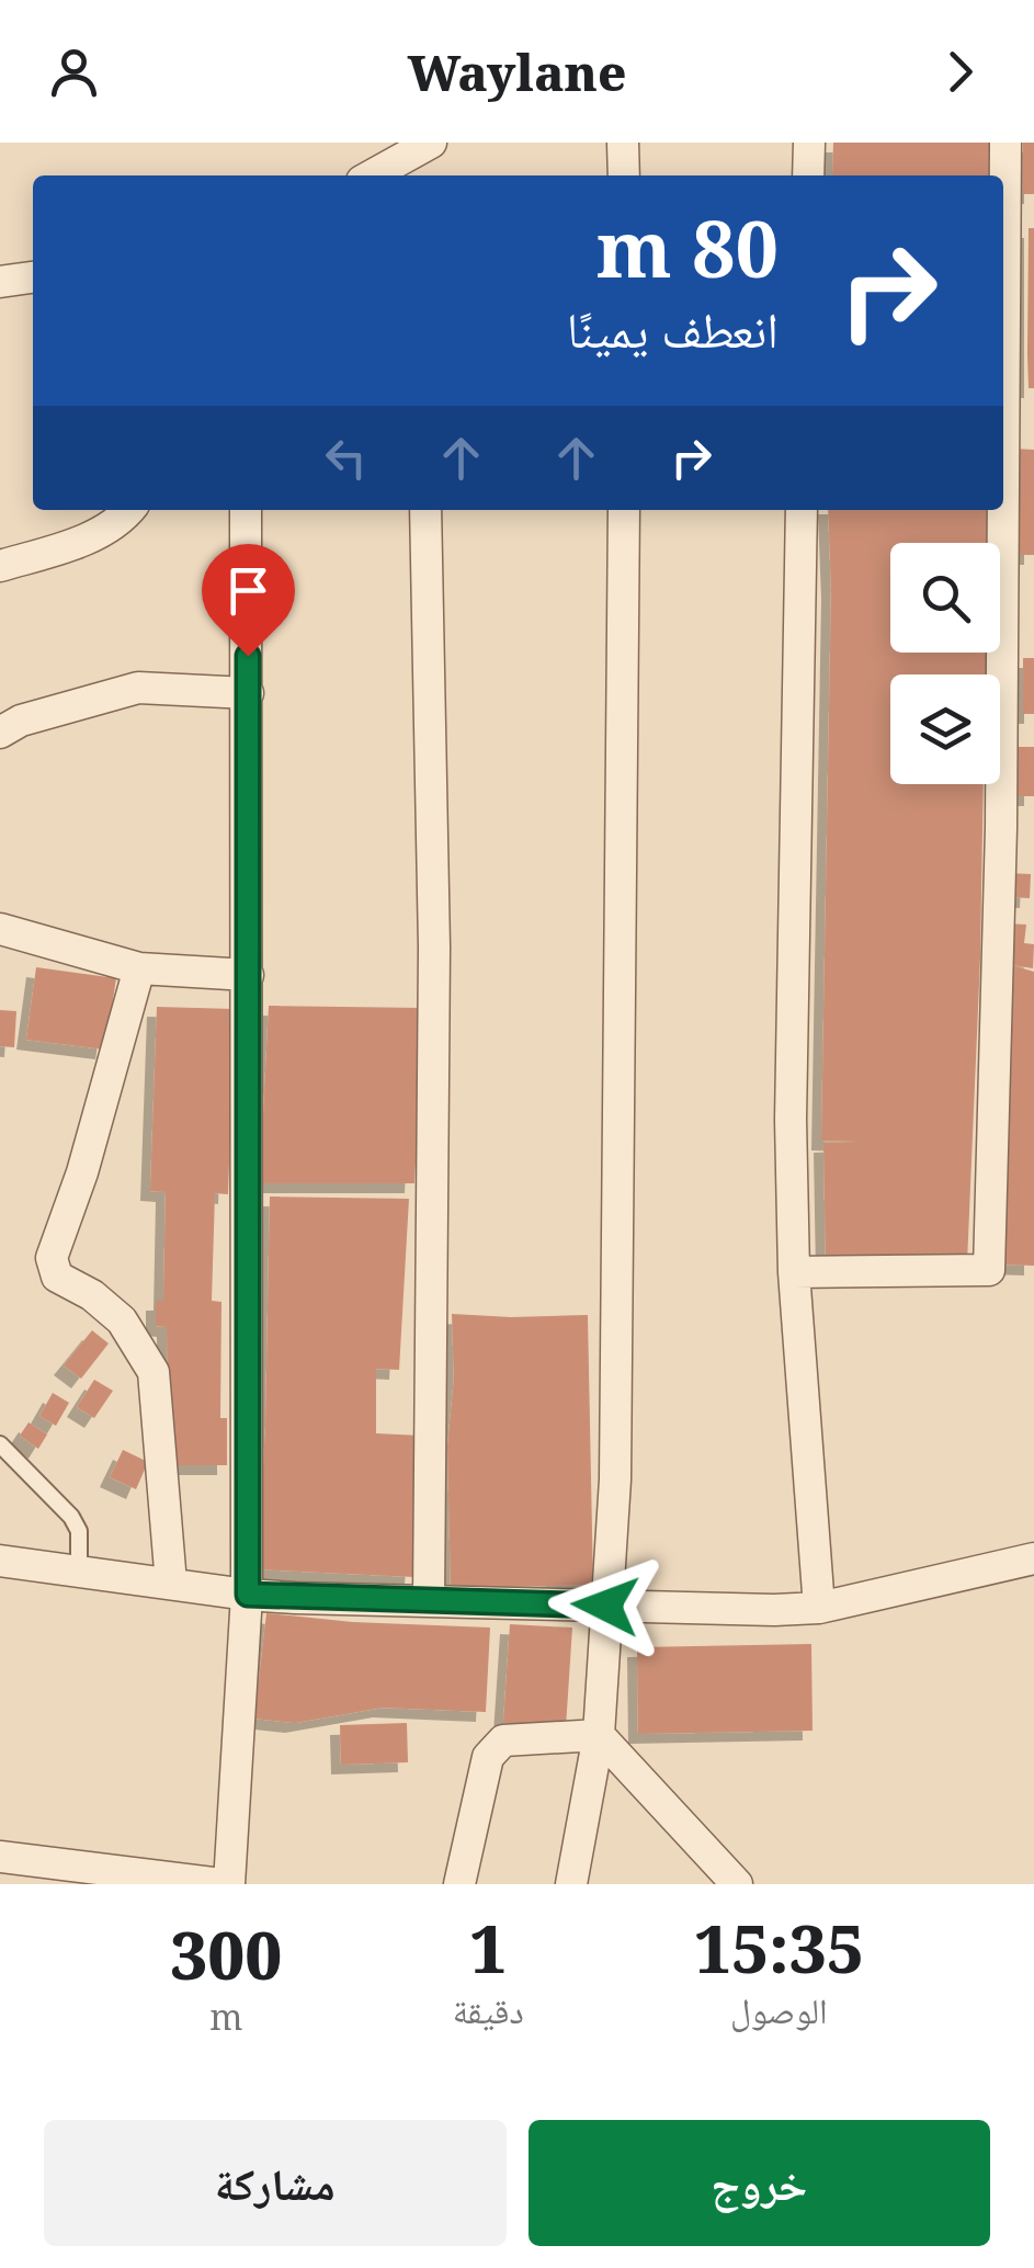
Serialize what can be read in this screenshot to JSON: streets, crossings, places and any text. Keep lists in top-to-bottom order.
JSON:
{
  "page": {
    "header": "Waylane",
    "turn": ["80 m", "انعطف يمينًا"],
    "eta": [
      "15:35",
      "الوصول",
      "1",
      "دقيقة",
      "300",
      "m"
    ],
    "buttons": ["خروج", "مشاركة"]
  }
}
